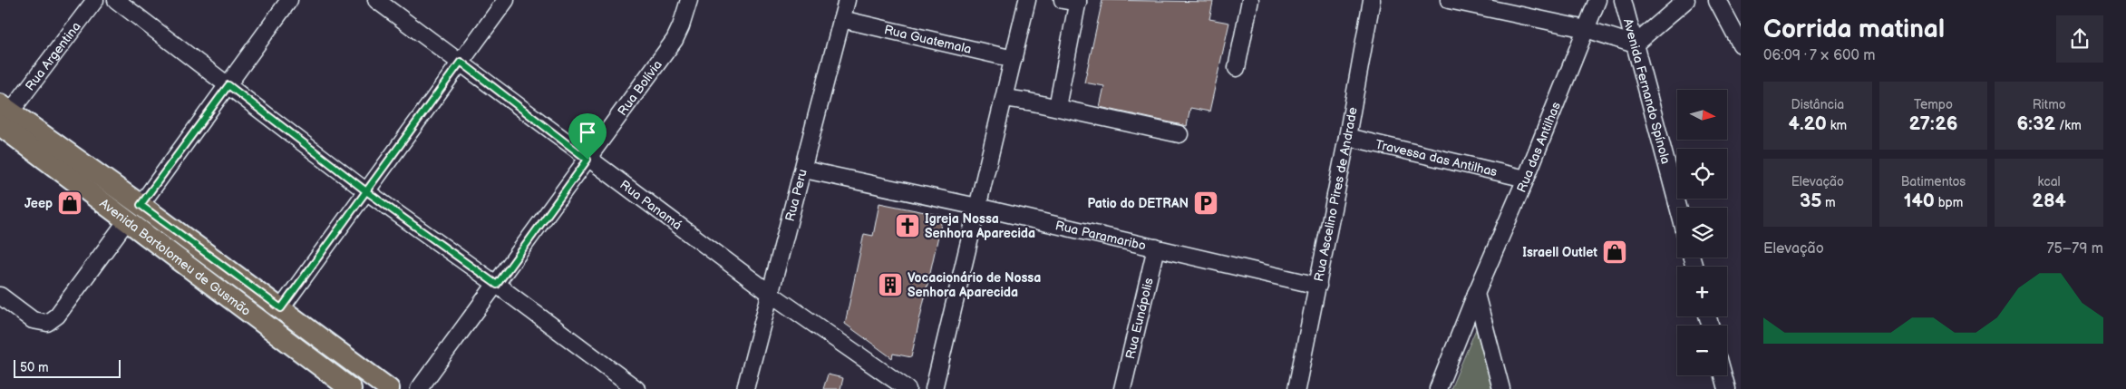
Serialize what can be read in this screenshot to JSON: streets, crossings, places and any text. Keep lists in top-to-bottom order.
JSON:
{
  "streets": {
    "main road": ["Avenida Bartolomeu de Gusmão"],
    "street": [
      "Rua Guatemala",
      "Rua Argentina",
      "Rua Bolívia",
      "Avenida Fernando Spínola",
      "Rua das Antilhas",
      "Travessa das Antilhas",
      "Rua Peru",
      "Rua Ascelino Pires de Andrade",
      "Rua Panamá",
      "Rua Paramaribo",
      "Rua Eunápolis"
    ]
  },
  "crossings": [
    ["Rua Guatemala", "Rua Peru"],
    ["Rua Argentina", "Avenida Bartolomeu de Gusmão"],
    ["Rua Bolívia", "Rua Panamá"],
    ["Rua das Antilhas", "Travessa das Antilhas"],
    ["Travessa das Antilhas", "Rua Ascelino Pires de Andrade"],
    ["Rua Peru", "Rua Panamá"],
    ["Rua Peru", "Rua Paramaribo"],
    ["Rua Ascelino Pires de Andrade", "Rua Paramaribo"],
    ["Rua Paramaribo", "Rua Eunápolis"]
  ],
  "places": {
    "shop": ["Jeep", "Israell Outlet"],
    "parking": ["Patio do DETRAN"],
    "church": ["Igreja Nossa Senhora Aparecida"],
    "building": ["Vocacionário de Nossa Senhora Aparecida"]
  },
  "scale_bar": "50 m",
  "north": "right",
  "page": {
    "heading": ["Corrida matinal", "06:09 · 7 × 600 m"],
    "stats": [
      ["Distância", "4.20 km"],
      ["Tempo", "27:26"],
      ["Ritmo", "6:32 /km"],
      ["Elevação", "35 m"],
      ["Batimentos", "140 bpm"],
      ["kcal", "284"]
    ],
    "map_buttons": ["+", "−"],
    "chart": ["Elevação", "75–79 m"],
    "scale": "50 m"
  }
}
